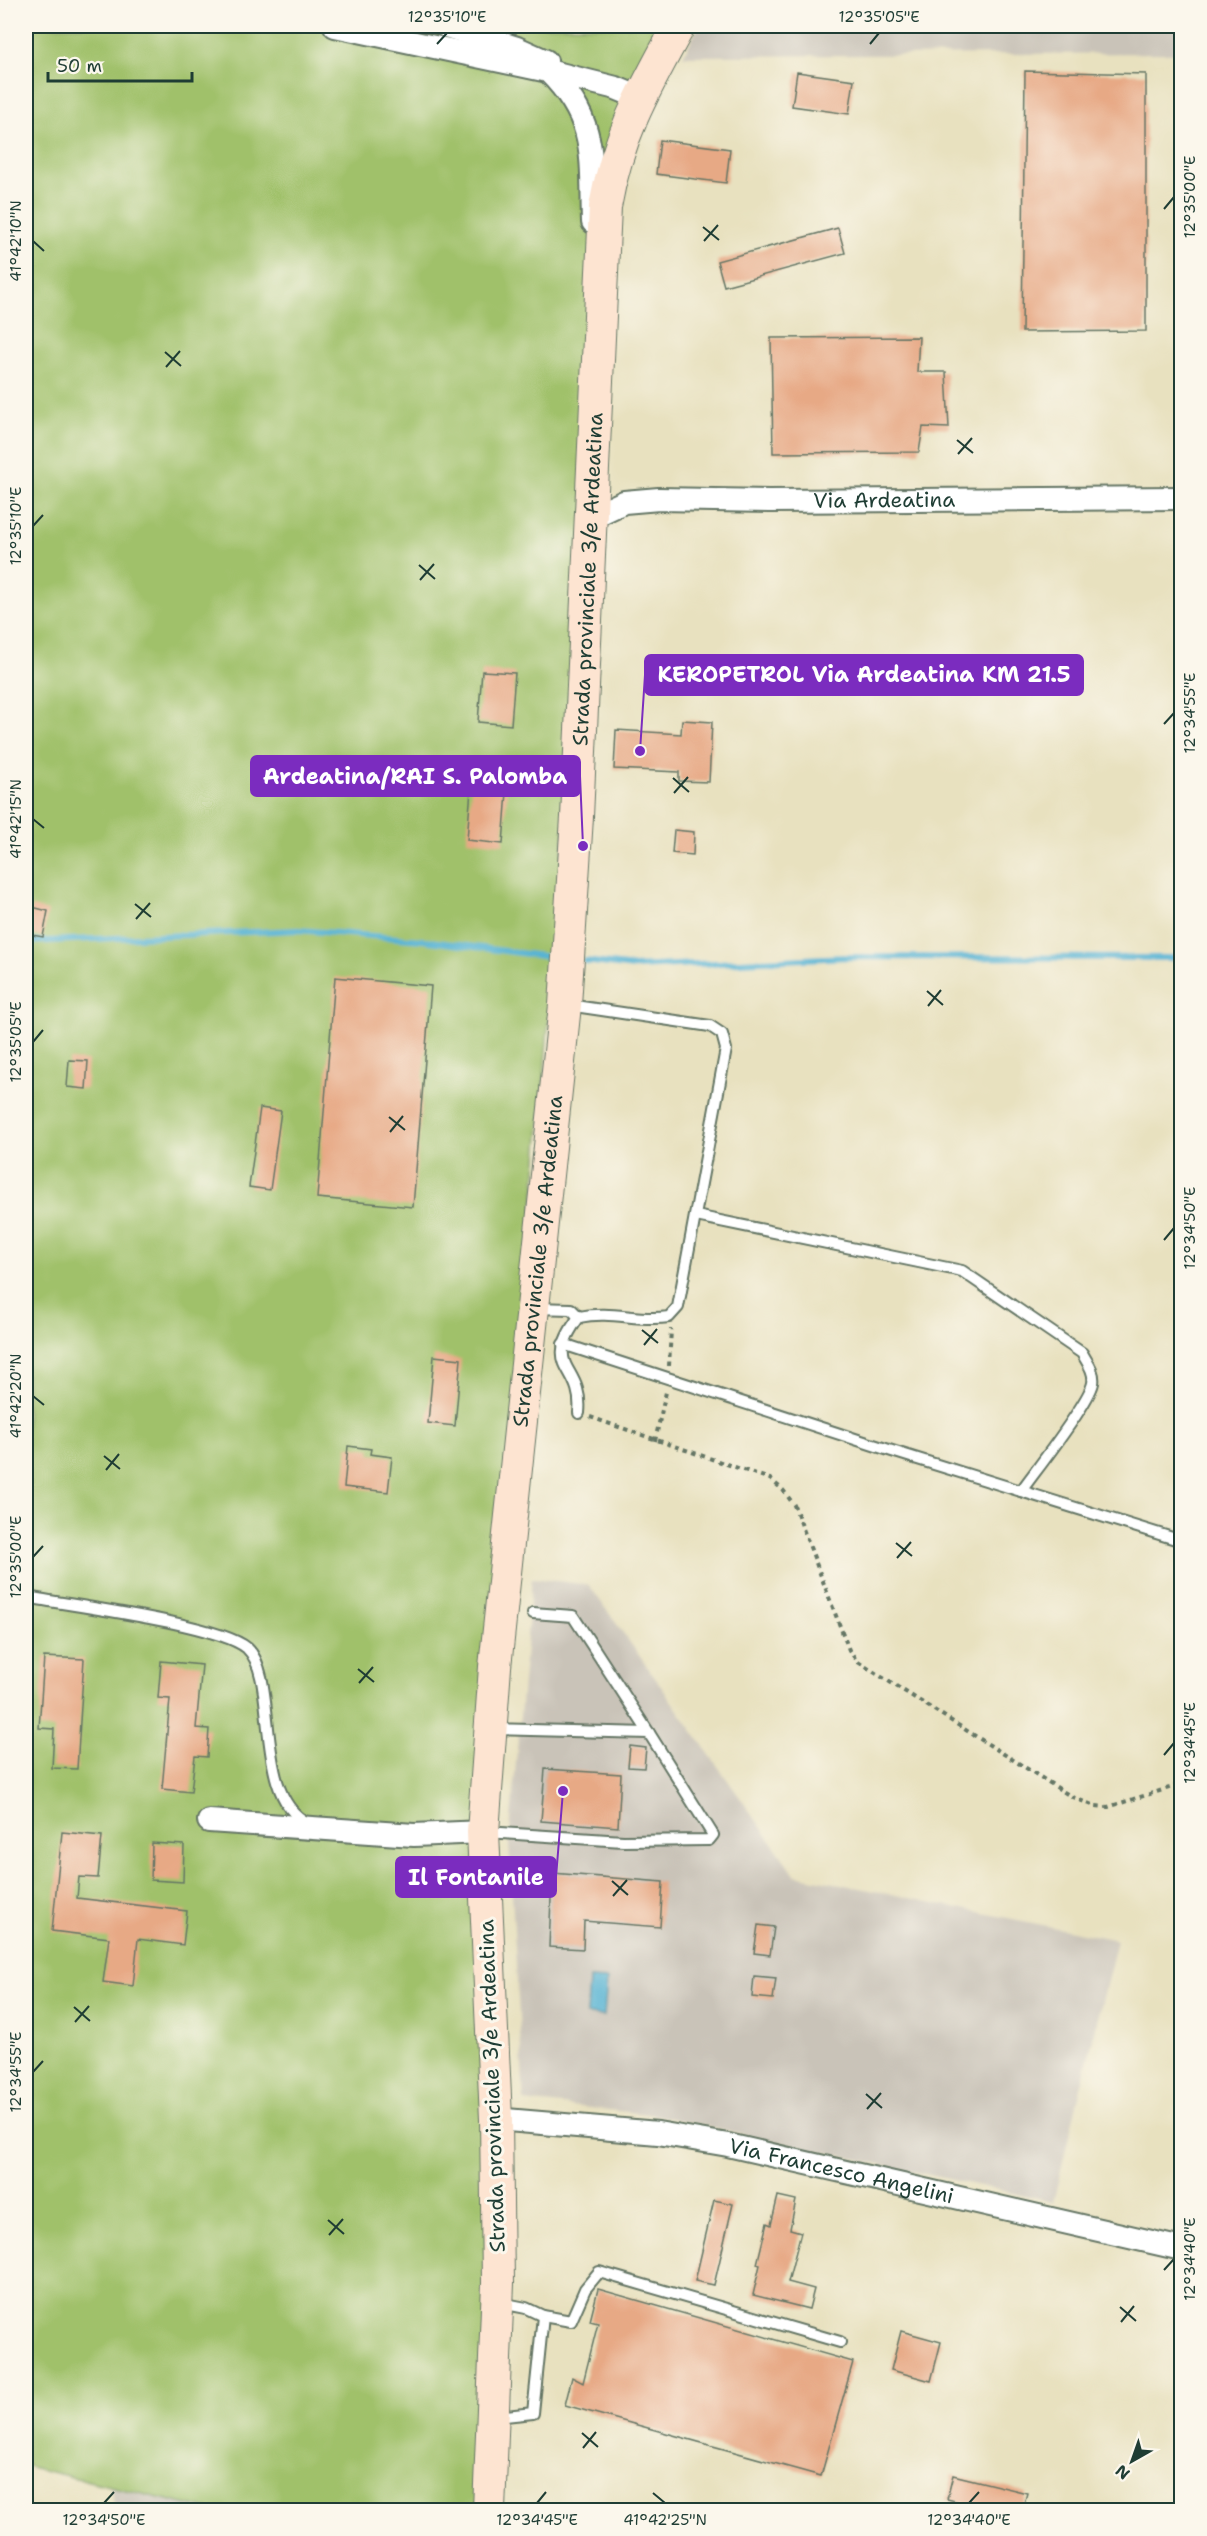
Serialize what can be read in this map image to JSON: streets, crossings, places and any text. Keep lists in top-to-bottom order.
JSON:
{
  "streets": {
    "main road": ["Strada provinciale 3/e Ardeatina"],
    "street": ["Via Ardeatina", "Via Francesco Angelini"]
  },
  "crossings": [
    ["Via Ardeatina", "Strada provinciale 3/e Ardeatina"],
    ["Strada provinciale 3/e Ardeatina", "Via Francesco Angelini"]
  ],
  "places": ["KEROPETROL Via Ardeatina KM 21.5", "Ardeatina/RAI S. Palomba", "Il Fontanile"],
  "scale_bar": "50 m",
  "north": "bottom left",
  "coordinates": [
    "12°35'10\"E",
    "12°35'05\"E",
    "12°35'00\"E",
    "41°42'10\"N",
    "12°34'55\"E",
    "41°42'15\"N",
    "12°34'50\"E",
    "41°42'20\"N",
    "12°34'45\"E",
    "12°34'40\"E",
    "41°42'25\"N"
  ]
}
